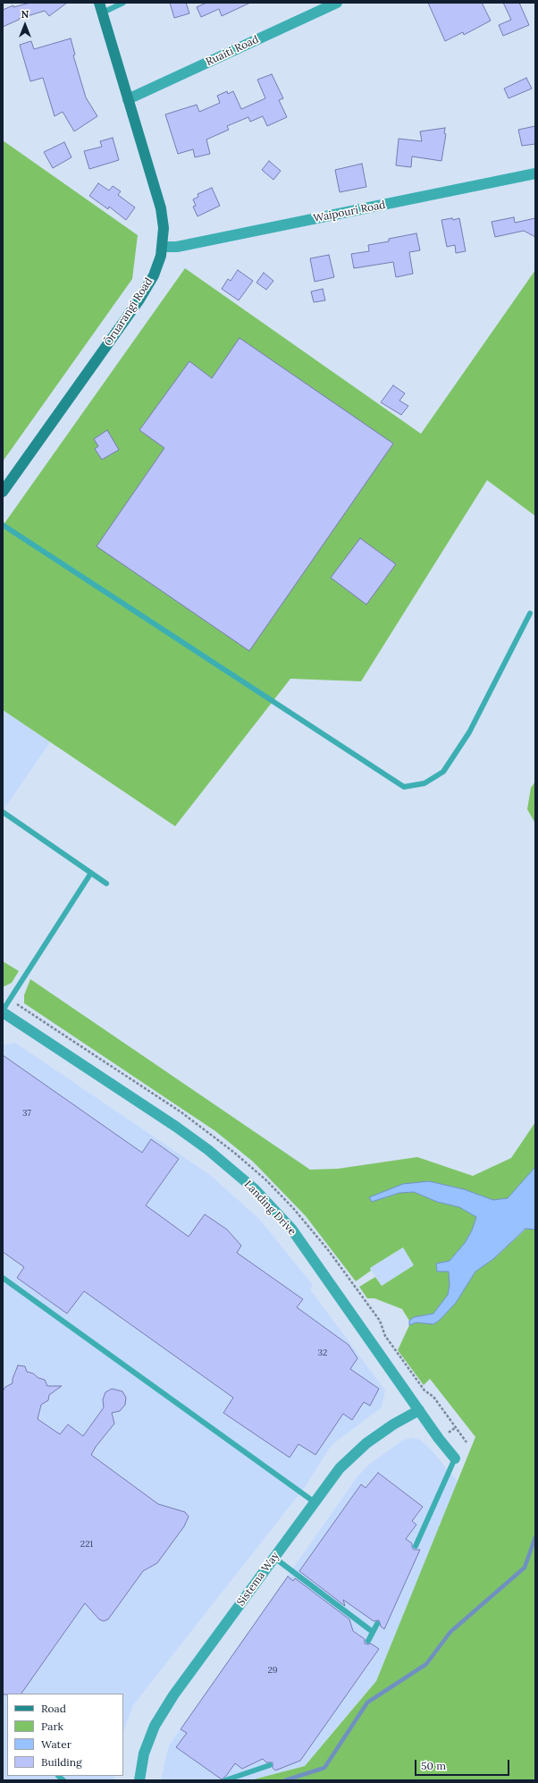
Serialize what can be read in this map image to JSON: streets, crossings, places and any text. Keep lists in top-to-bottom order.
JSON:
{
  "streets": {
    "street": [
      "Ruaiti Road",
      "Waipouri Road",
      "Ōruarangi Road",
      "Landing Drive",
      "Sistema Way"
    ]
  },
  "crossings": [
    ["Ruaiti Road", "Ōruarangi Road"],
    ["Waipouri Road", "Ōruarangi Road"],
    ["Landing Drive", "Sistema Way"]
  ],
  "house_numbers": [
    "37",
    "32",
    "221",
    "29"
  ],
  "legend": [
    "Road",
    "Park",
    "Water",
    "Building"
  ],
  "scale_bar": "50 m",
  "north": "top"
}
